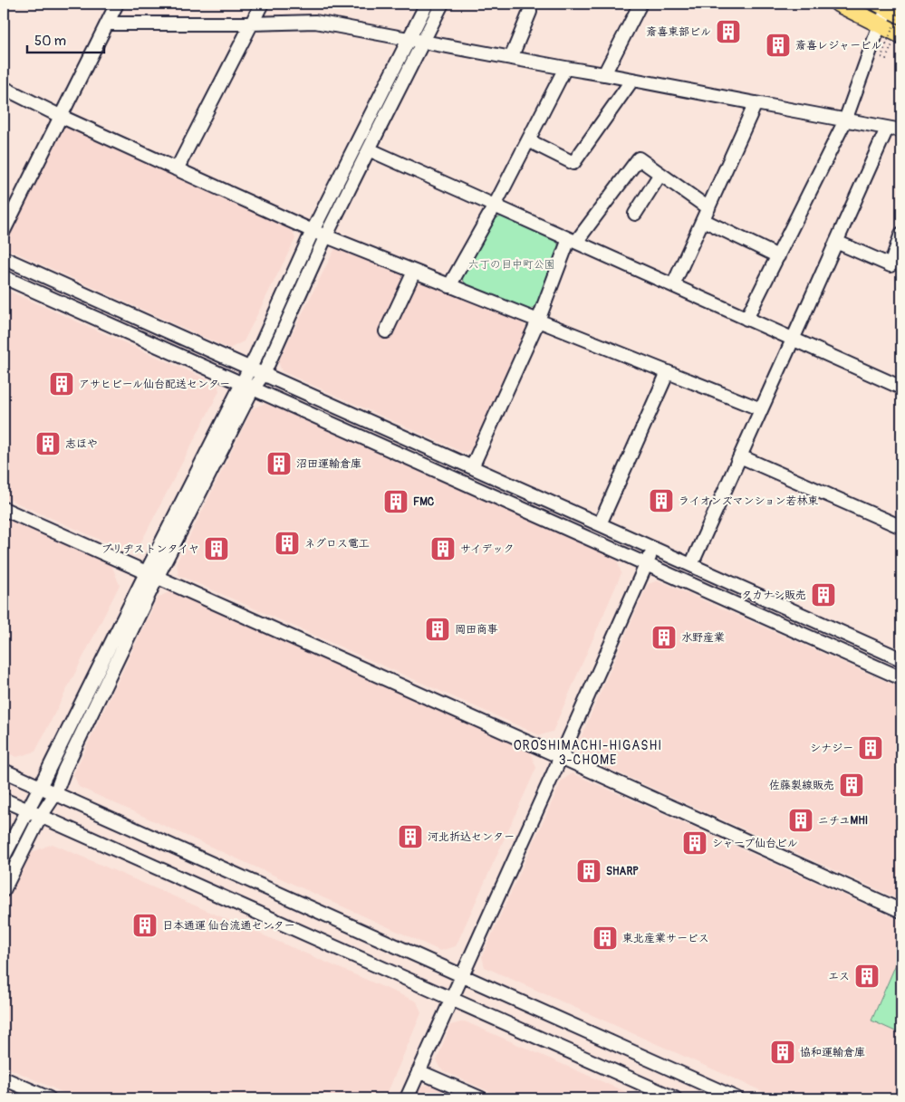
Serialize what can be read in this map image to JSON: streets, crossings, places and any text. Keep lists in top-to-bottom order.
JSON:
{
  "districts": ["OROSHIMACHI-HIGASHI 3-CHOME"],
  "parks": ["六丁の目中町公園"],
  "places": {
    "building": [
      "斎喜東部ビル",
      "斎喜レジャービル",
      "アサヒビール仙台配送センター",
      "志ほや",
      "沼田運輸倉庫",
      "ライオンズマンション若林東",
      "FMC",
      "ネグロス電工",
      "ブリヂストンタイヤ",
      "サイデック",
      "タカナシ販売",
      "岡田商事",
      "水野産業",
      "シナジー",
      "佐藤製線販売",
      "ニチユMHI",
      "河北折込センター",
      "シャープ仙台ビル",
      "SHARP",
      "日本通運 仙台流通センター",
      "東北産業サービス",
      "エス",
      "協和運輸倉庫"
    ]
  },
  "scale_bar": "50 m"
}
